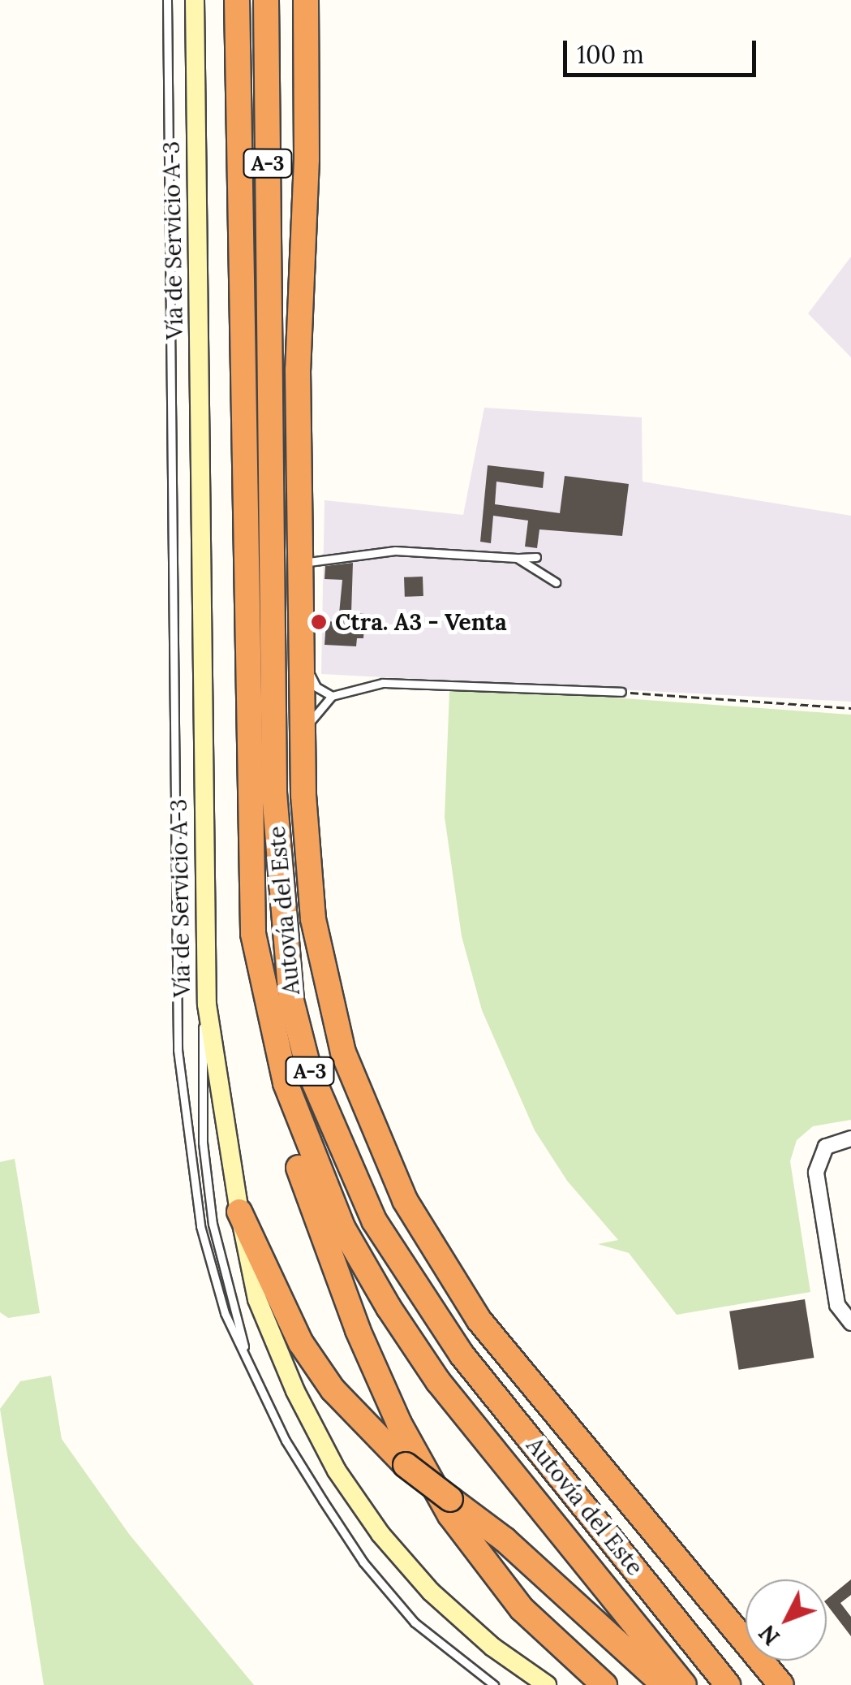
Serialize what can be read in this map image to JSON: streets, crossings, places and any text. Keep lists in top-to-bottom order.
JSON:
{
  "streets": {
    "highway": ["A-3", "Autovía del Este"],
    "main road": ["Vía de Servicio A-3"]
  },
  "places": ["Ctra. A3 - Venta"],
  "scale_bar": "100 m",
  "north": "bottom left"
}
